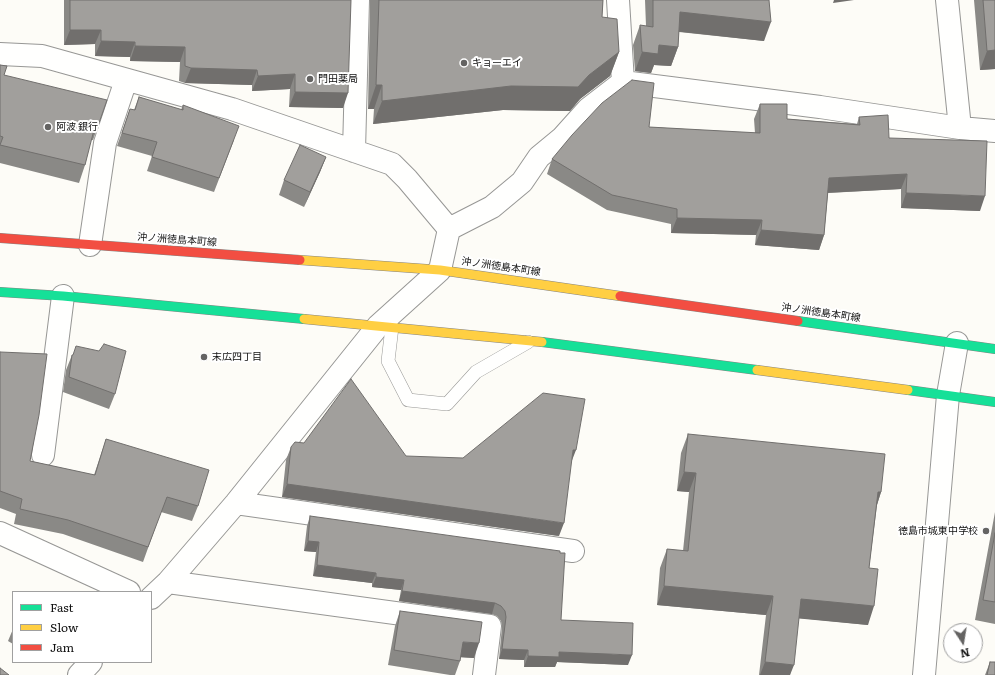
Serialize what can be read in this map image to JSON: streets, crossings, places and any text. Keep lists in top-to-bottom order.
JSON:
{
  "streets": {
    "main road": ["沖ノ洲徳島本町線"]
  },
  "places": [
    "キョーエイ",
    "門田薬局",
    "阿波 銀行",
    "末広四丁目",
    "徳島市城東中学校"
  ],
  "legend": ["Fast", "Slow", "Jam"],
  "north": "bottom"
}
